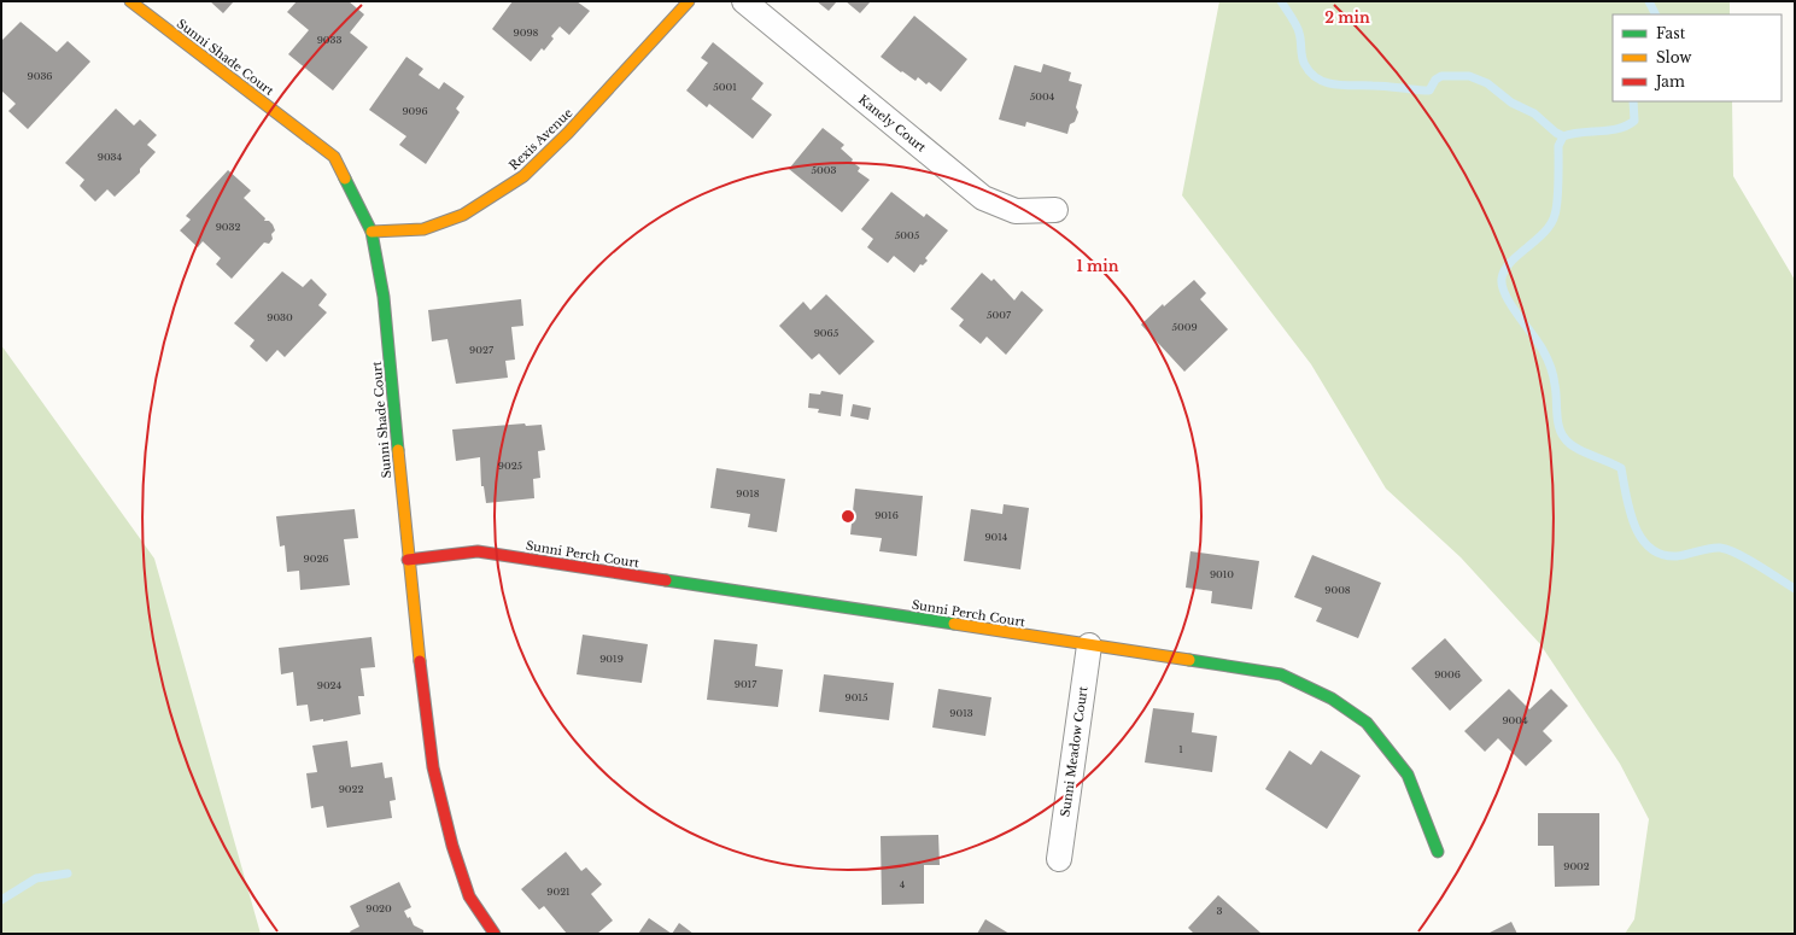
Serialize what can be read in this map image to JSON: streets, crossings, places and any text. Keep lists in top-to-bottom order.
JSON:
{
  "streets": {
    "street": [
      "Sunni Shade Court",
      "Kanely Court",
      "Rexis Avenue",
      "Sunni Perch Court",
      "Sunni Meadow Court"
    ]
  },
  "crossings": [
    ["Sunni Shade Court", "Rexis Avenue"],
    ["Sunni Shade Court", "Sunni Perch Court"],
    ["Sunni Perch Court", "Sunni Meadow Court"]
  ],
  "house_numbers": [
    "9098",
    "9033",
    "9036",
    "5001",
    "5004",
    "9096",
    "9034",
    "5003",
    "9032",
    "5005",
    "5007",
    "9030",
    "5009",
    "9065",
    "9027",
    "9025",
    "9018",
    "9016",
    "9014",
    "9026",
    "9010",
    "9008",
    "9019",
    "9006",
    "9017",
    "9024",
    "9015",
    "9013",
    "9004",
    "1",
    "9022",
    "9002",
    "4",
    "9021",
    "9020",
    "3"
  ],
  "legend": ["Fast", "Slow", "Jam"],
  "rings": ["2 min", "1 min"]
}
